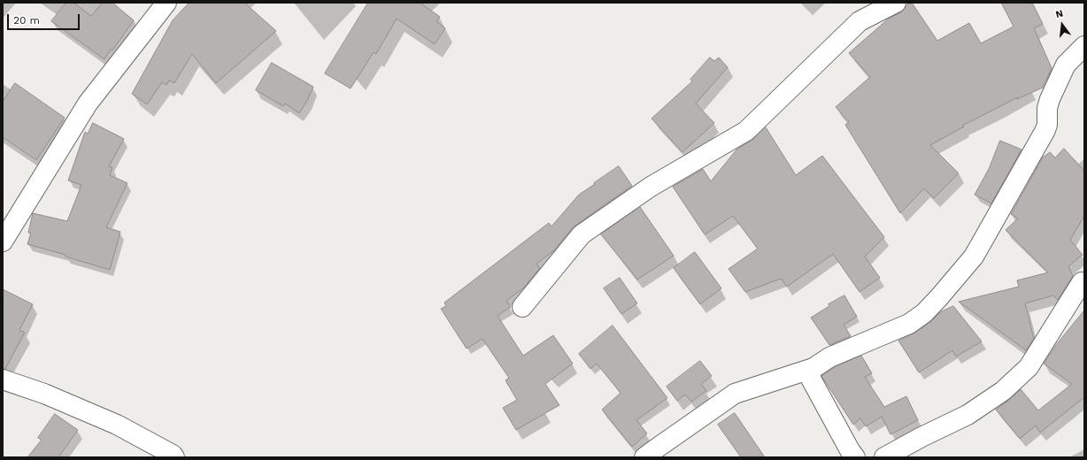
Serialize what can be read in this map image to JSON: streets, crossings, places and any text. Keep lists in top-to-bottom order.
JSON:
{
  "scale_bar": "20 m",
  "north": "top"
}
